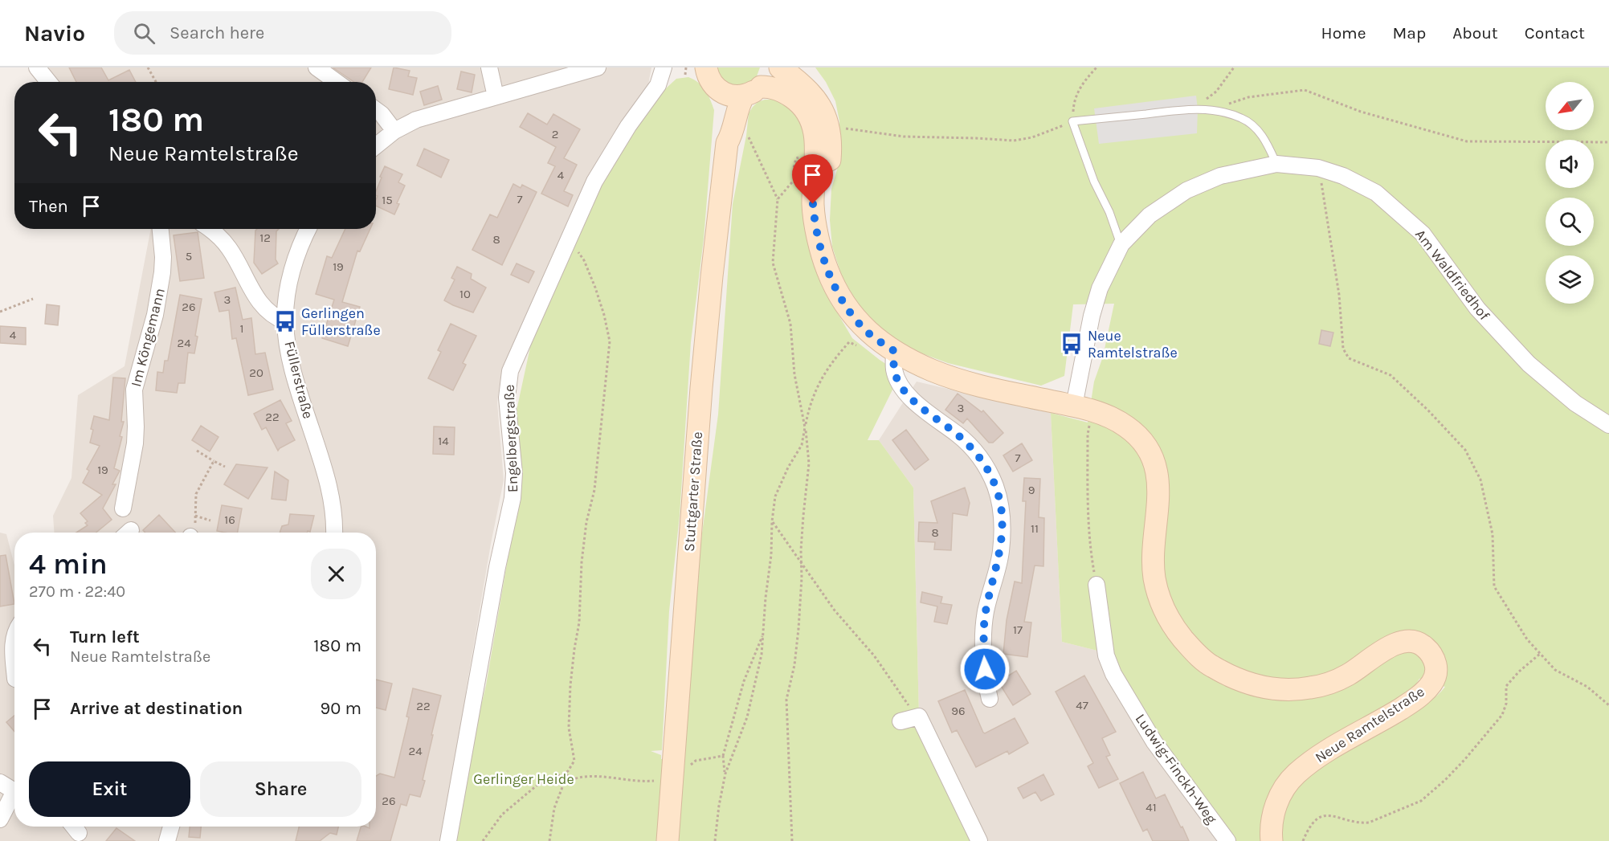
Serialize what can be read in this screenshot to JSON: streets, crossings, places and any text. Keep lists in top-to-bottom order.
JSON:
{
  "streets": {
    "main road": ["Stuttgarter Straße", "Neue Ramtelstraße"],
    "street": [
      "Am Waldfriedhof",
      "Im Köngemann",
      "Füllerstraße",
      "Engelbergstraße",
      "Ludwig-Finckh-Weg"
    ]
  },
  "crossings": [
    ["Am Waldfriedhof", "Neue Ramtelstraße"],
    ["Stuttgarter Straße", "Neue Ramtelstraße"]
  ],
  "parks": ["Gerlinger Heide"],
  "places": {
    "bus stop": ["Gerlingen Füllerstraße", "Neue Ramtelstraße"]
  },
  "house_numbers": [
    "2",
    "4",
    "7",
    "15",
    "12",
    "8",
    "5",
    "19",
    "10",
    "3",
    "26",
    "1",
    "4",
    "24",
    "20",
    "3",
    "22",
    "14",
    "7",
    "19",
    "9",
    "16",
    "11",
    "8",
    "17",
    "47",
    "22",
    "96",
    "24",
    "26",
    "41"
  ],
  "north": "bottom left",
  "page": {
    "header": "Navio",
    "search": "Search here",
    "nav": [
      "Home",
      "Map",
      "About",
      "Contact"
    ],
    "turn": ["180 m", "Neue Ramtelstraße"],
    "then": "Then",
    "heading": ["4 min", "270 m · 22:40"],
    "list": [
      {
        "name": "Turn left",
        "note": "Neue Ramtelstraße",
        "value": "180 m"
      },
      {
        "name": "Arrive at destination",
        "value": "90 m"
      }
    ],
    "buttons": ["Exit", "Share"]
  }
}
